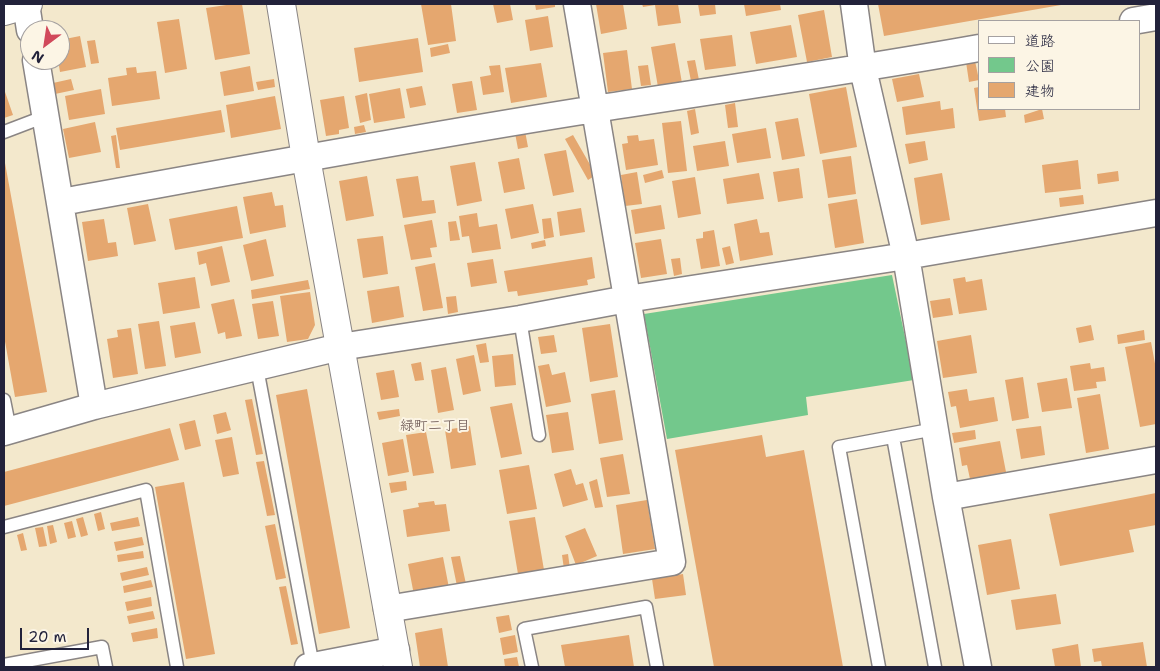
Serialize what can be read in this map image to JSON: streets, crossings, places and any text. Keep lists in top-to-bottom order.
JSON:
{
  "districts": ["緑町二丁目"],
  "legend": ["道路", "公園", "建物"],
  "scale_bar": "20 m",
  "north": "bottom left"
}
